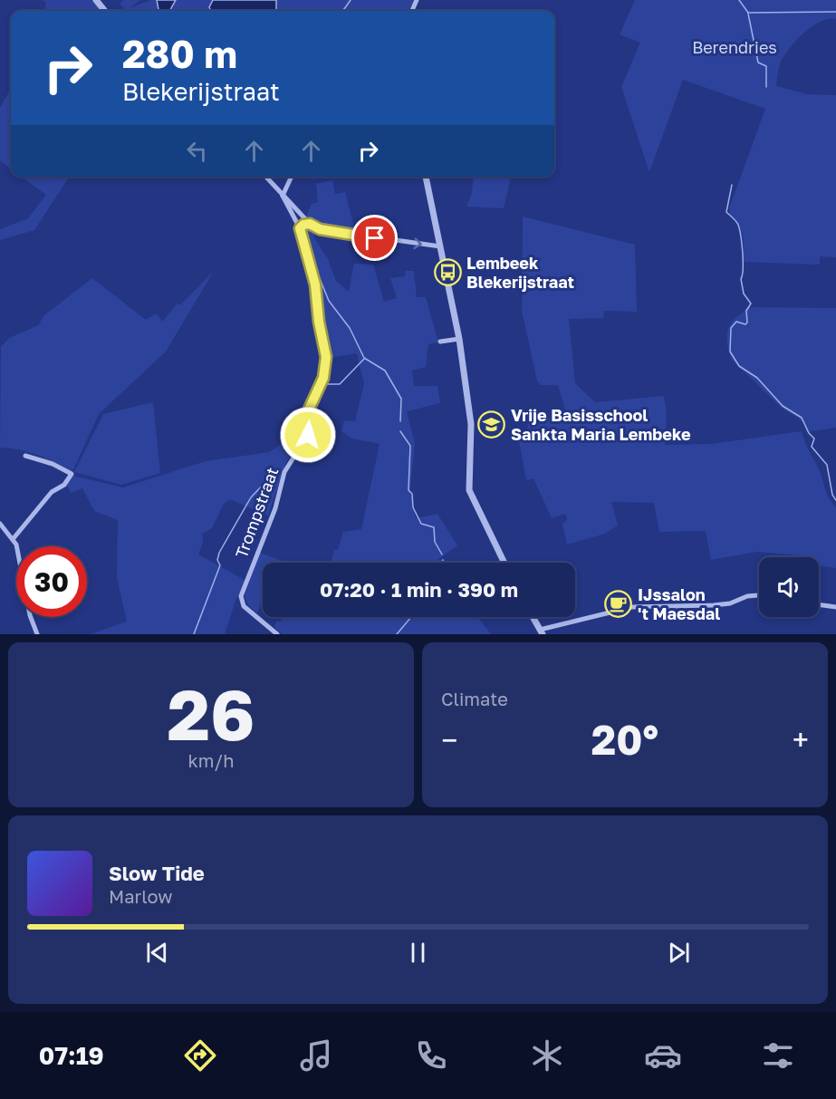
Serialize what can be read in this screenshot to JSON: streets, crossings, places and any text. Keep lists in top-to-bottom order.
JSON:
{
  "streets": {
    "street": ["Trompstraat"]
  },
  "parks": ["Berendries"],
  "places": {
    "bus stop": ["Lembeek Blekerijstraat"],
    "school or university": ["Vrije Basisschool Sankta Maria Lembeke"],
    "cafe": ["IJssalon 't Maesdal"]
  },
  "page": {
    "turn": ["280 m", "Blekerijstraat"],
    "limit": "30",
    "trip": "07:20 · 1 min · 390 m",
    "tile": [
      ["26", "km/h"],
      "Climate"
    ],
    "heat": ["−", "20°", "+"],
    "song": ["Slow Tide", "Marlow"],
    "tabs": "07:19"
  }
}
